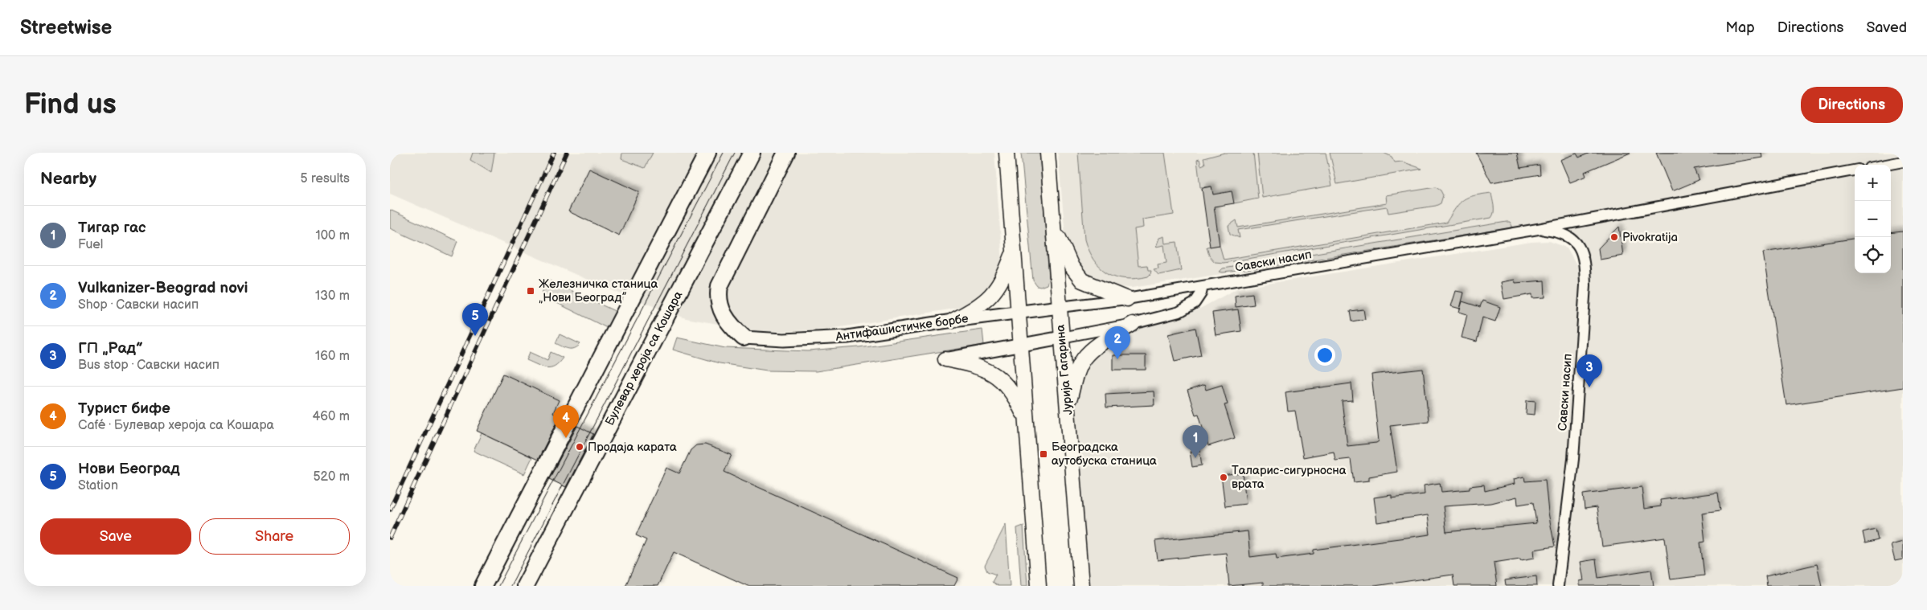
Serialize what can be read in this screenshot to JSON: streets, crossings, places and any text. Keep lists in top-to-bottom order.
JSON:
{
  "streets": {
    "main road": ["Булевар хероја са Кошара", "Јурија Гагарина"],
    "street": ["Савски насип", "Антифашистичке борбе"]
  },
  "crossings": [
    ["Савски насип", "Антифашистичке борбе"],
    ["Савски насип", "Јурија Гагарина"],
    ["Антифашистичке борбе", "Јурија Гагарина"]
  ],
  "places": {
    "other": ["Pivokratija", "Продаја карата", "Таларис-сигурносна врата"],
    "transit": ["Железничка станица „Нови Београд”", "Београдска аутобуска станица"]
  },
  "page": {
    "header": "Streetwise",
    "nav": ["Map", "Directions", "Saved"],
    "buttons": [
      "Directions",
      ["Save", "Share"]
    ],
    "title": "Find us",
    "heading": ["Nearby", "5 results"],
    "map_buttons": ["+", "−"],
    "list": [
      {
        "mark": "1",
        "name": "Тигар гас",
        "note": "Fuel",
        "value": "100 m"
      },
      {
        "mark": "2",
        "name": "Vulkanizer-Beograd novi",
        "note": "Shop · Савски насип",
        "value": "130 m"
      },
      {
        "mark": "3",
        "name": "ГП „Рад”",
        "note": "Bus stop · Савски насип",
        "value": "160 m"
      },
      {
        "mark": "4",
        "name": "Турист бифе",
        "note": "Café · Булевар хероја са Кошара",
        "value": "460 m"
      },
      {
        "mark": "5",
        "name": "Нови Београд",
        "note": "Station",
        "value": "520 m"
      }
    ],
    "pins": [
      "5",
      "2",
      "3",
      "4",
      "1"
    ]
  }
}
